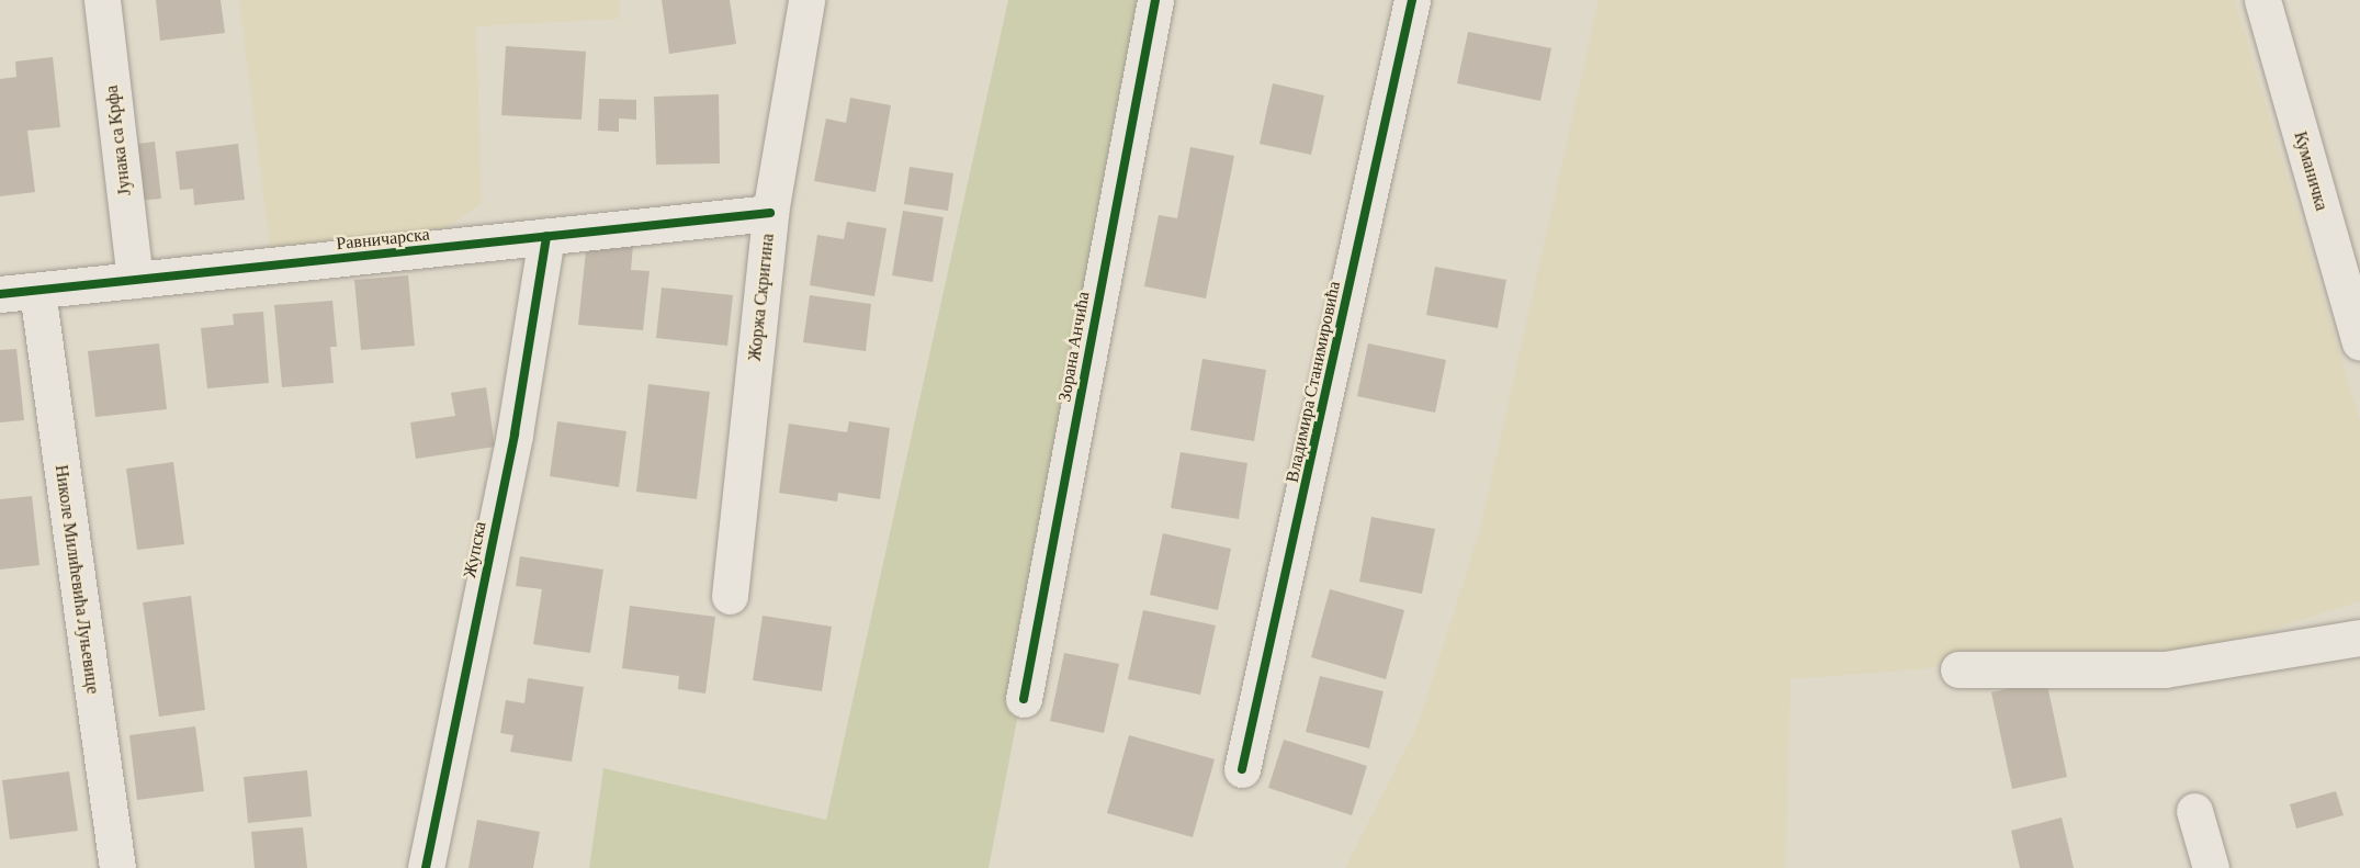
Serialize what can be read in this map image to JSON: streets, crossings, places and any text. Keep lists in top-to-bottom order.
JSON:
{
  "streets": {
    "street": [
      "Јунака са Крфа",
      "Куманичка",
      "Равничарска",
      "Жоржа Скригина",
      "Зорана Анчића",
      "Владимира Станимировића",
      "Жупска",
      "Николе Милићевића Луњевице"
    ]
  },
  "crossings": [
    ["Јунака са Крфа", "Равничарска"],
    ["Равничарска", "Жоржа Скригина"],
    ["Равничарска", "Жупска"],
    ["Равничарска", "Николе Милићевића Луњевице"]
  ]
}
